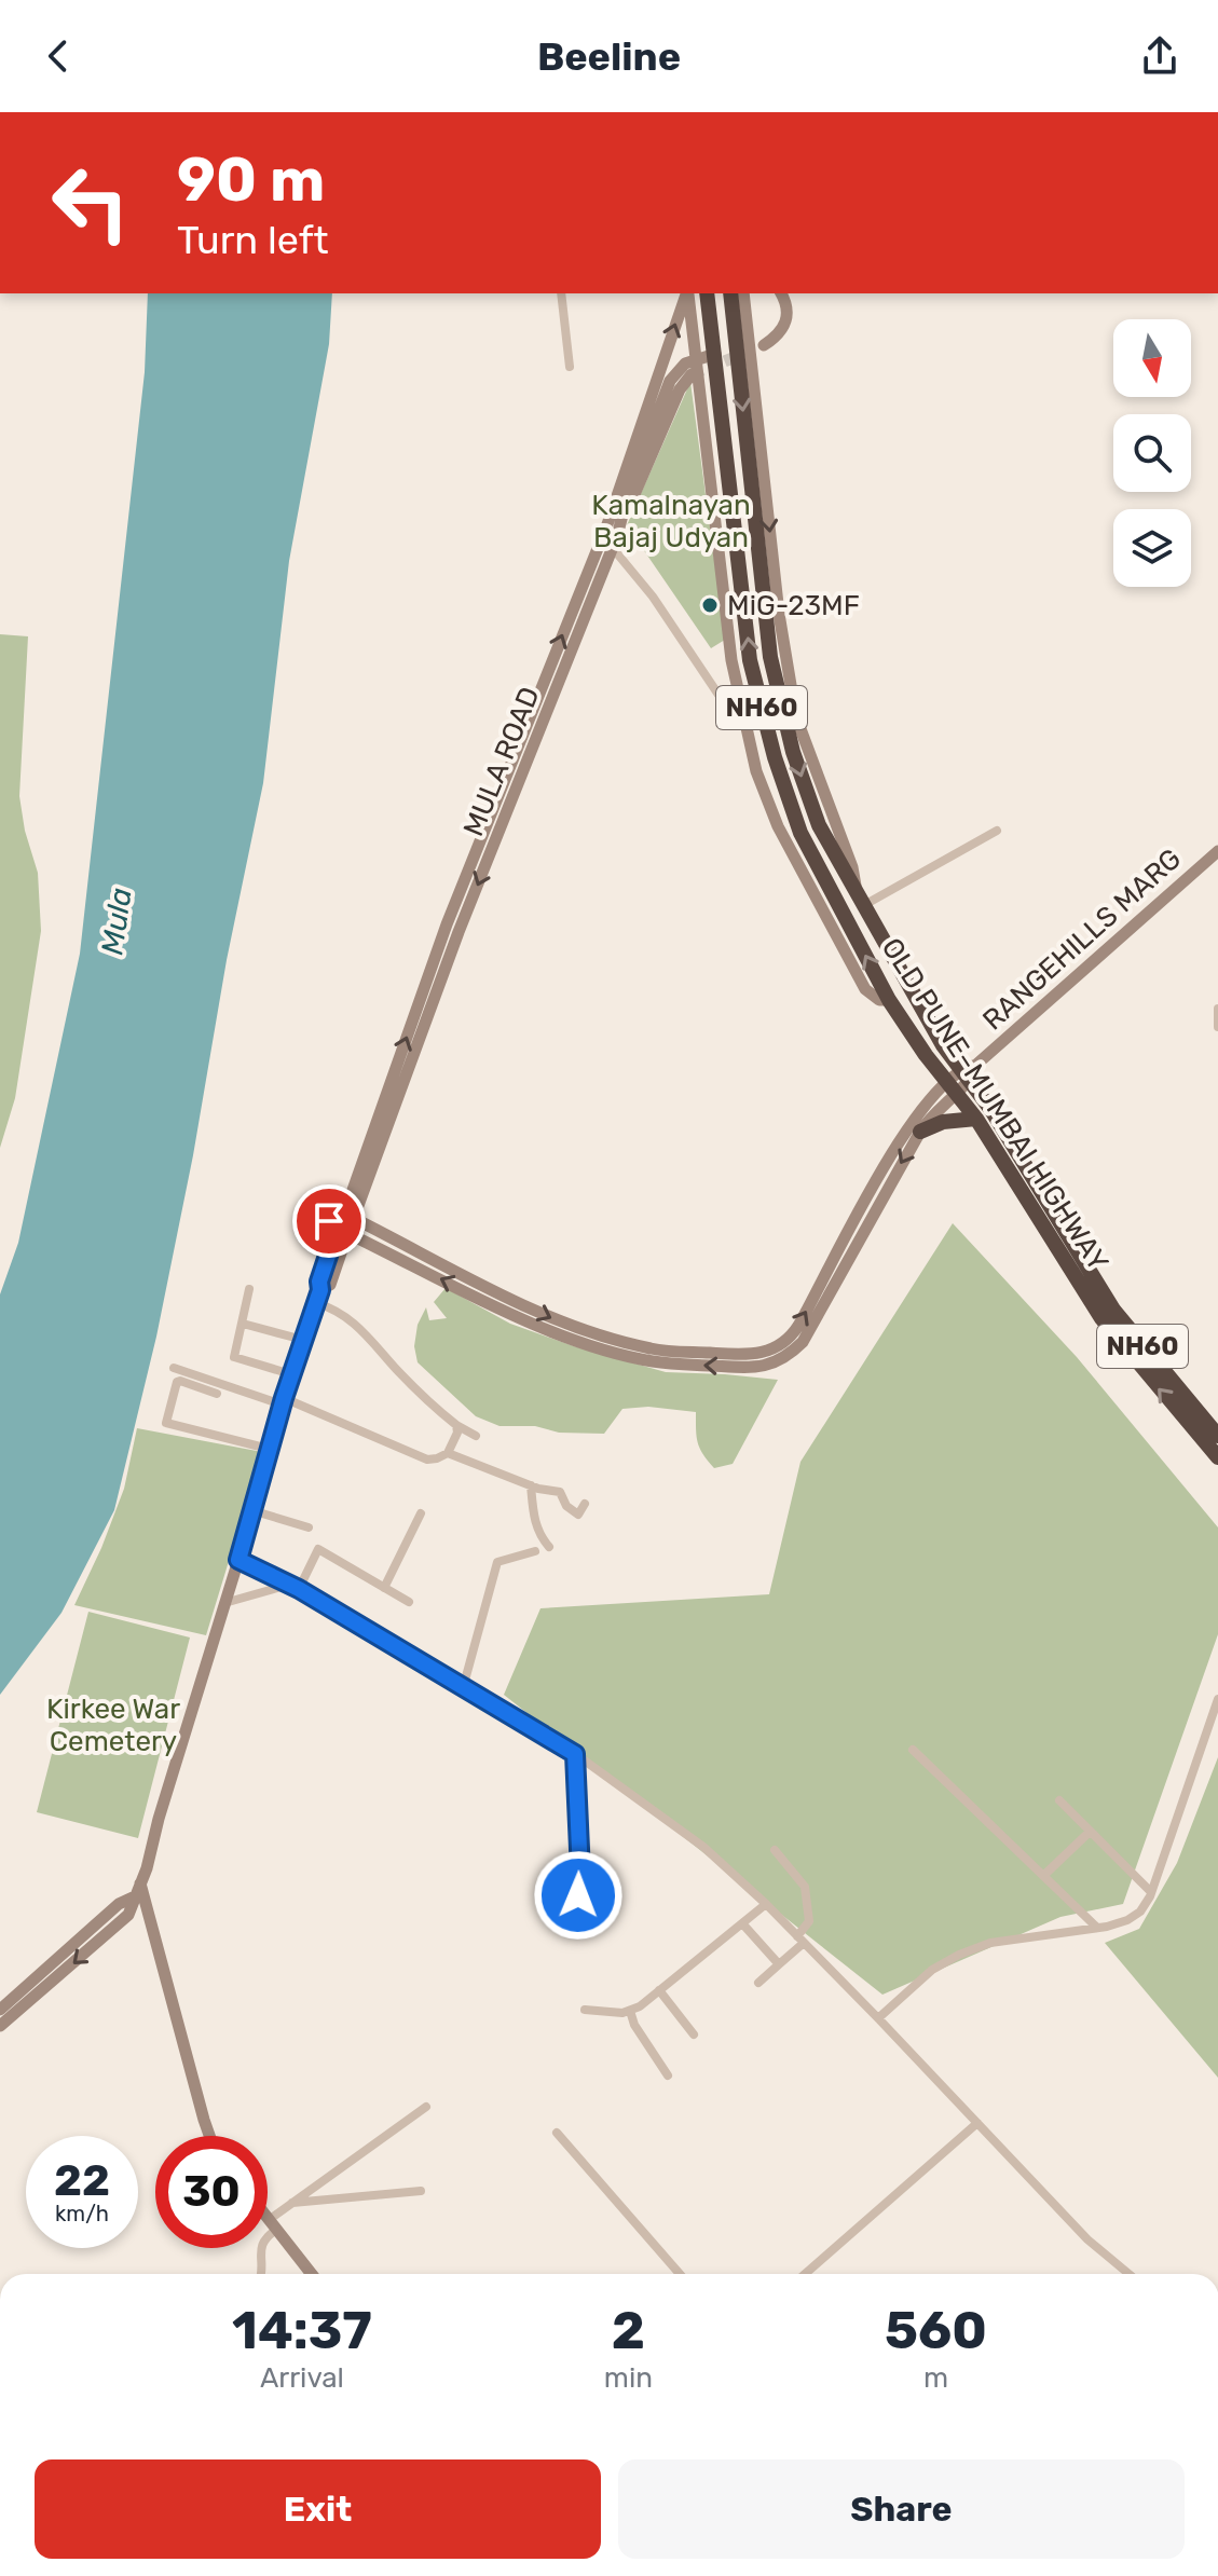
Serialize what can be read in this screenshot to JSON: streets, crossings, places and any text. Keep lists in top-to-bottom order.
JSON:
{
  "streets": {
    "highway": ["NH60", "OLD PUNE–MUMBAI HIGHWAY"],
    "main road": ["MULA ROAD", "RANGEHILLS MARG"]
  },
  "crossings": [
    ["RANGEHILLS MARG", "OLD PUNE–MUMBAI HIGHWAY"]
  ],
  "water": ["Mula"],
  "parks": ["Kamalnayan Bajaj Udyan", "Kirkee War Cemetery"],
  "places": ["MiG-23MF"],
  "north": "bottom",
  "page": {
    "header": "Beeline",
    "turn": ["90 m", "Turn left"],
    "speed": "22 km/h",
    "limit": "30",
    "eta": [
      "14:37",
      "Arrival",
      "2",
      "min",
      "560",
      "m"
    ],
    "buttons": ["Exit", "Share"]
  }
}
